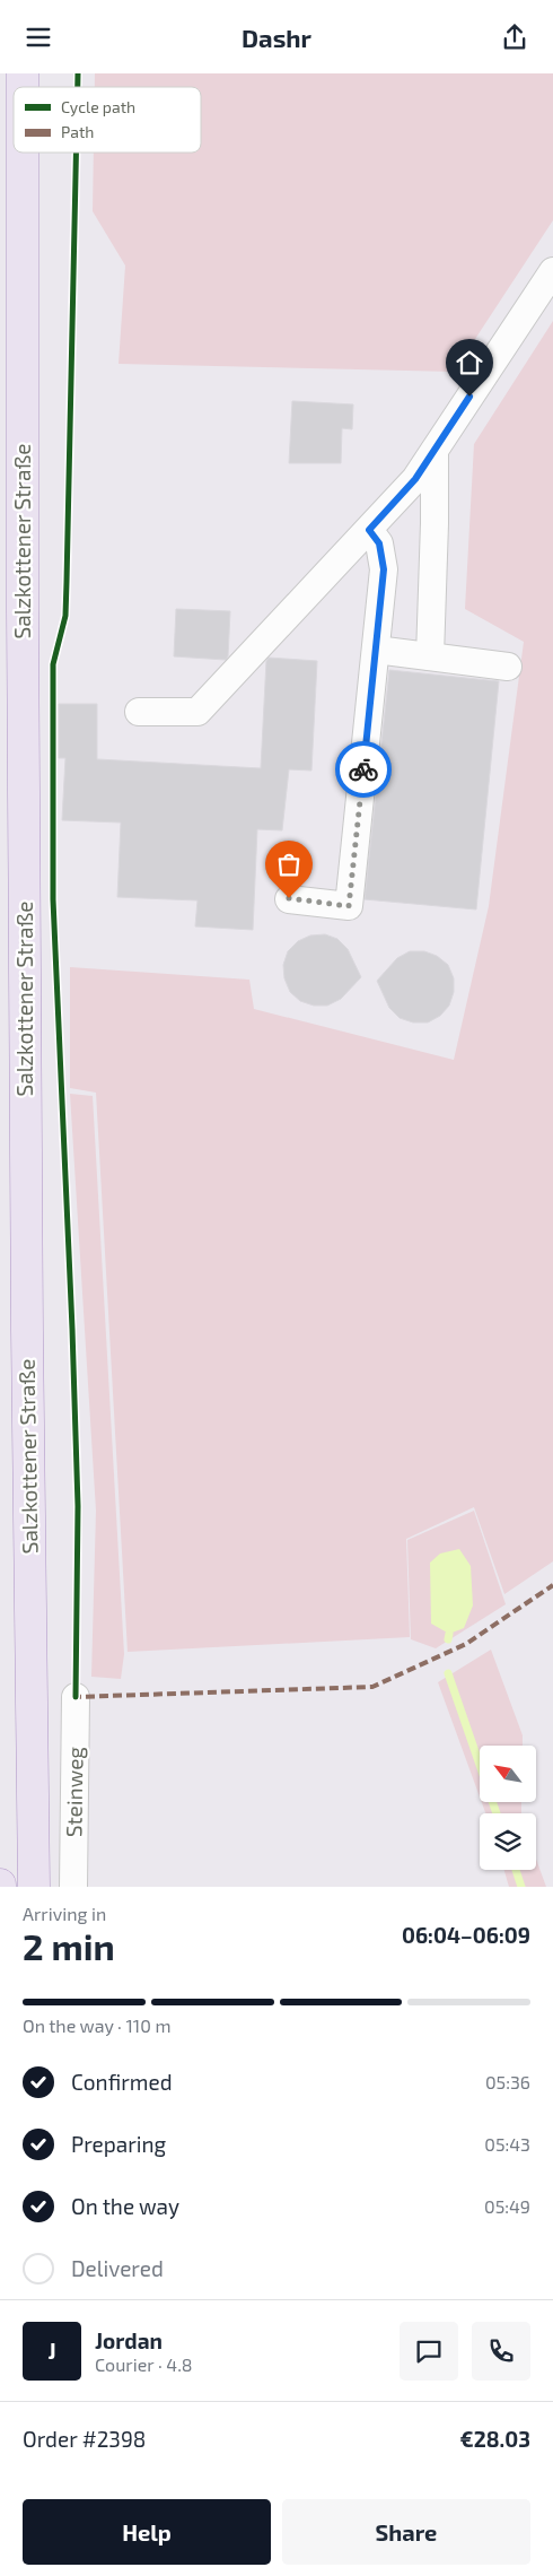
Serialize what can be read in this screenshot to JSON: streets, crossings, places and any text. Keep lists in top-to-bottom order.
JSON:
{
  "streets": {
    "highway": ["Salzkottener Straße"],
    "street": ["Steinweg"]
  },
  "legend": ["Cycle path", "Path"],
  "north": "top left",
  "page": {
    "header": "Dashr",
    "heading": ["2 min", "Arriving in", "06:04–06:09"],
    "panel": [
      "Jordan",
      "Courier · 4.8",
      "Order #2398",
      "€28.03"
    ],
    "bar": "On the way · 110 m",
    "list": [
      ["Confirmed", "05:36"],
      ["Preparing", "05:43"],
      ["On the way", "05:49"],
      "Delivered"
    ],
    "round": "J",
    "buttons": ["Help", "Share"]
  }
}
